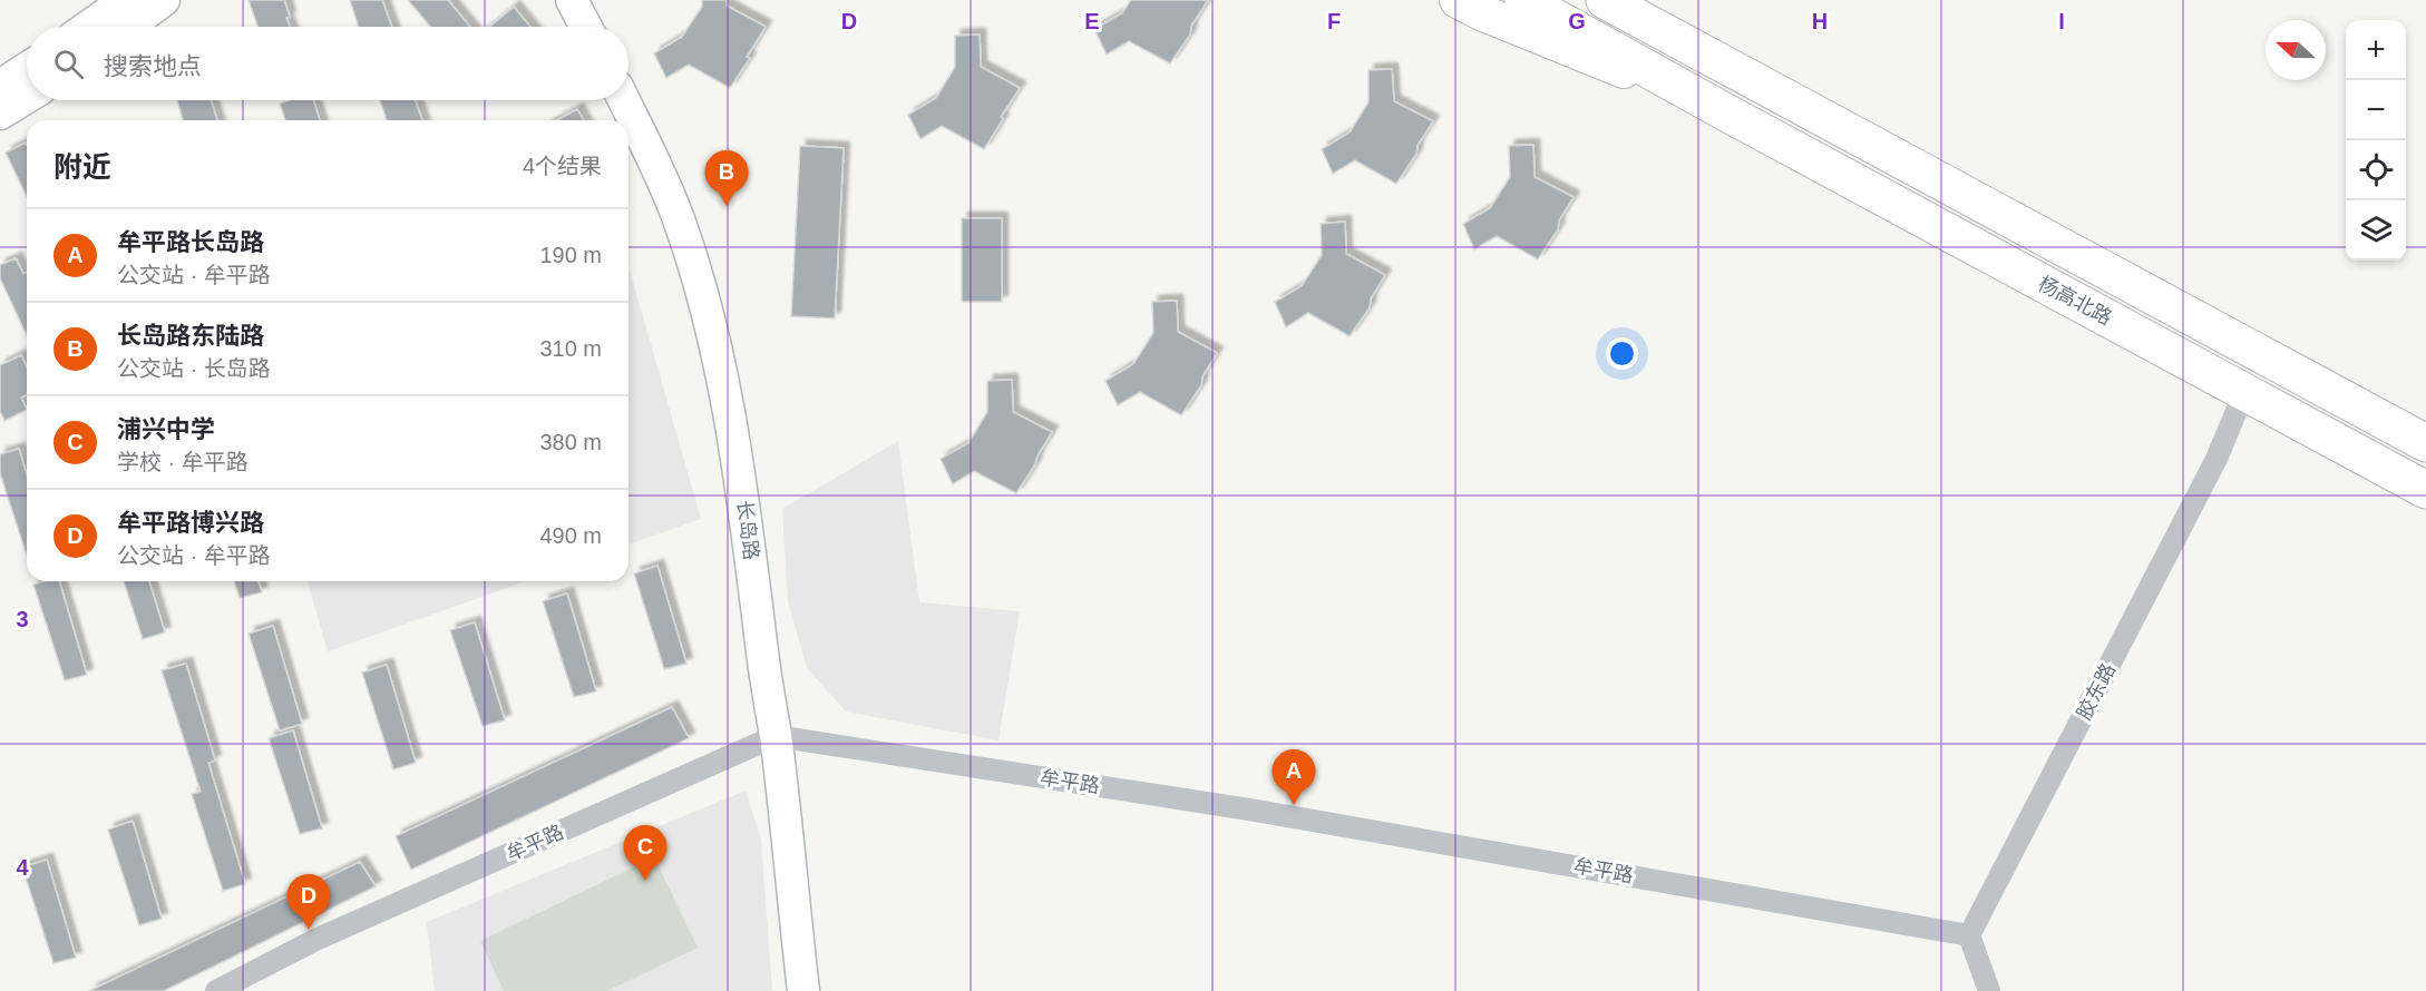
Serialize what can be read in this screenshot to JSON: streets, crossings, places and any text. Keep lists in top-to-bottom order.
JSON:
{
  "streets": {
    "highway": ["杨高北路"],
    "street": ["长岛路", "胶东路", "牟平路"]
  },
  "crossings": [
    ["杨高北路", "胶东路"],
    ["长岛路", "牟平路"],
    ["胶东路", "牟平路"]
  ],
  "north": "left",
  "page": {
    "map_buttons": ["+", "−"],
    "search": "搜索地点",
    "heading": ["附近", "4个结果"],
    "pins": [
      "B",
      "A",
      "C",
      "D"
    ],
    "list": [
      {
        "mark": "A",
        "name": "牟平路长岛路",
        "note": "公交站 · 牟平路",
        "value": "190 m"
      },
      {
        "mark": "B",
        "name": "长岛路东陆路",
        "note": "公交站 · 长岛路",
        "value": "310 m"
      },
      {
        "mark": "C",
        "name": "浦兴中学",
        "note": "学校 · 牟平路",
        "value": "380 m"
      },
      {
        "mark": "D",
        "name": "牟平路博兴路",
        "note": "公交站 · 牟平路",
        "value": "490 m"
      }
    ]
  },
  "grid": {
    "columns": [
      "D",
      "E",
      "F",
      "G",
      "H",
      "I"
    ],
    "rows": ["3", "4"]
  }
}
